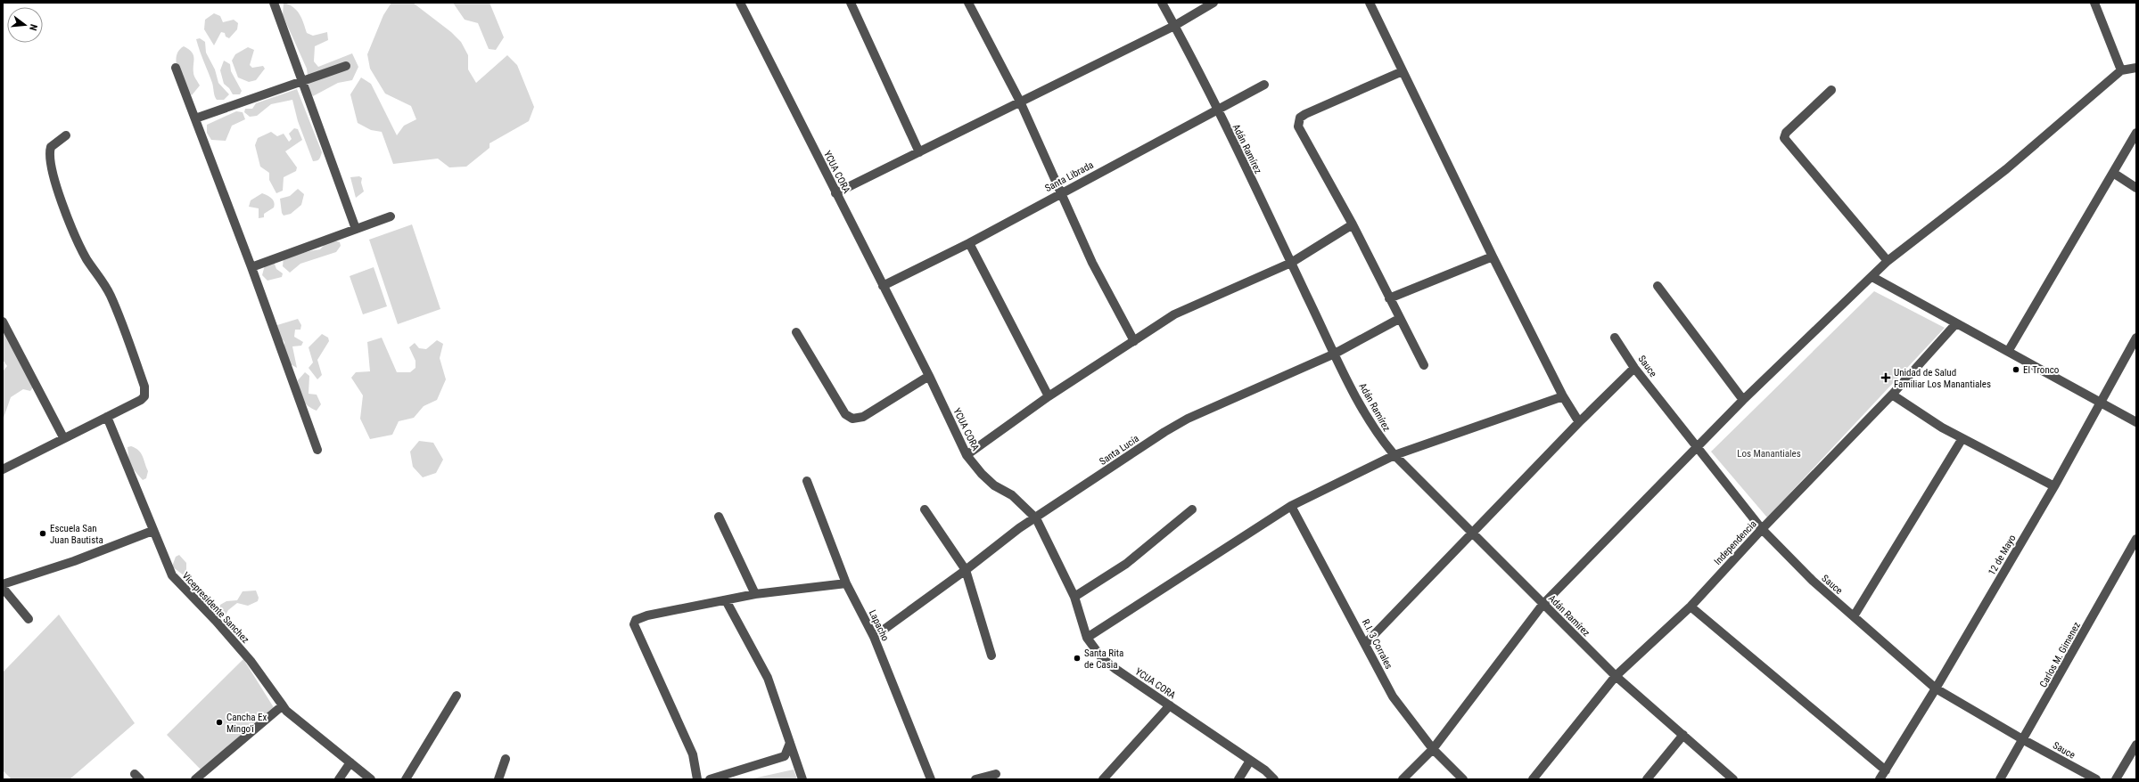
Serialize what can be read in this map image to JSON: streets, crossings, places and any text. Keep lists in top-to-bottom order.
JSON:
{
  "streets": {
    "street": [
      "Adán Ramírez",
      "YCUA CORA",
      "Santa Librada",
      "Sauce",
      "Santa Lucía",
      "Independencia",
      "12 de Mayo",
      "Vicepresidente Sanchez",
      "Lapacho",
      "R.I. 3 Corrales",
      "Carlos M. Gimenez"
    ]
  },
  "crossings": [
    ["Adán Ramírez", "Santa Librada"],
    ["Adán Ramírez", "Santa Lucía"],
    ["Adán Ramírez", "Independencia"],
    ["YCUA CORA", "Santa Librada"],
    ["YCUA CORA", "Santa Lucía"],
    ["Sauce", "Independencia"],
    ["Sauce", "12 de Mayo"],
    ["Sauce", "Carlos M. Gimenez"],
    ["Santa Lucía", "Lapacho"]
  ],
  "parks": ["Los Manantiales"],
  "places": {
    "other": [
      "El Tronco",
      "Escuela San Juan Bautista",
      "Santa Rita de Casia",
      "Cancha Ex Mingo'i"
    ],
    "health": ["Unidad de Salud Familiar Los Manantiales"]
  },
  "north": "right"
}
